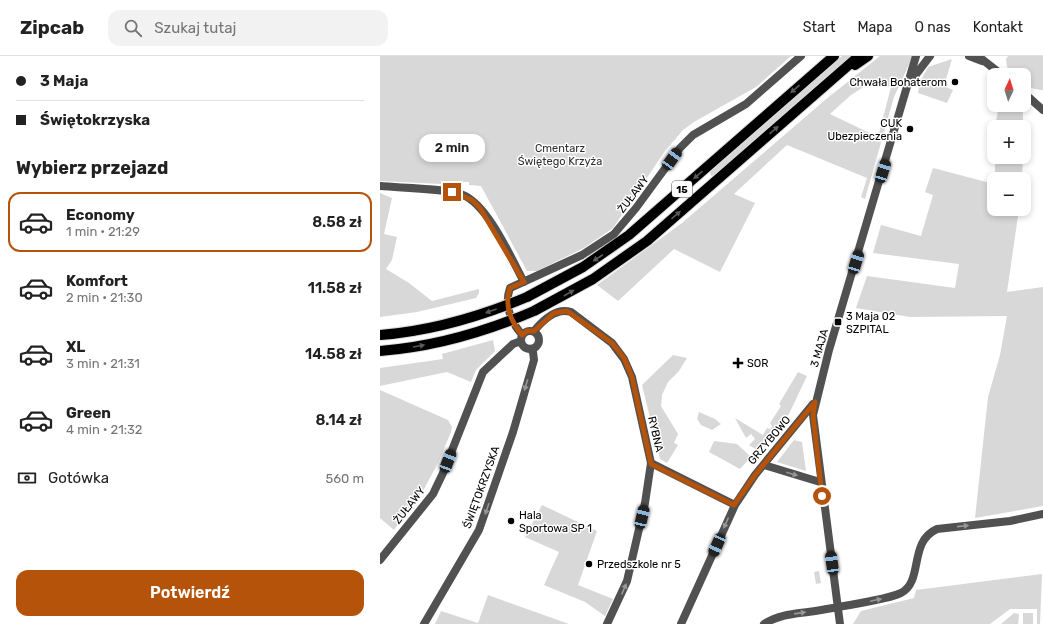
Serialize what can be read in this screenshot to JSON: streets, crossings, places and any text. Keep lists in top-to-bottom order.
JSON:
{
  "streets": {
    "main road": ["15"],
    "street": [
      "ŻUŁAWY",
      "3 MAJA",
      "RYBNA",
      "GRZYBOWO",
      "ŚWIĘTOKRZYSKA"
    ]
  },
  "crossings": [
    ["ŻUŁAWY", "RYBNA"],
    ["ŻUŁAWY", "ŚWIĘTOKRZYSKA"],
    ["3 MAJA", "GRZYBOWO"],
    ["RYBNA", "ŚWIĘTOKRZYSKA"]
  ],
  "one_way": ["RYBNA", "GRZYBOWO", "ŚWIĘTOKRZYSKA"],
  "parks": ["Cmentarz Świętego Krzyża"],
  "places": {
    "other": [
      "Chwała Bohaterom",
      "CUK Ubezpieczenia",
      "Hala Sportowa SP 1",
      "Przedszkole nr 5"
    ],
    "transit": ["3 Maja 02 SZPITAL"],
    "health": ["SOR"]
  },
  "north": "top",
  "page": {
    "header": "Zipcab",
    "search": "Szukaj tutaj",
    "nav": [
      "Start",
      "Mapa",
      "O nas",
      "Kontakt"
    ],
    "banner": ["3 Maja", "Świętokrzyska"],
    "map_buttons": ["+", "−"],
    "bubble": "2 min",
    "heading": "Wybierz przejazd",
    "list": [
      {
        "name": "Economy",
        "note": "1 min · 21:29",
        "value": "8.58 zł"
      },
      {
        "name": "Komfort",
        "note": "2 min · 21:30",
        "value": "11.58 zł"
      },
      {
        "name": "XL",
        "note": "3 min · 21:31",
        "value": "14.58 zł"
      },
      {
        "name": "Green",
        "note": "4 min · 21:32",
        "value": "8.14 zł"
      }
    ],
    "pay": ["Gotówka", "560 m"],
    "buttons": "Potwierdź"
  }
}
